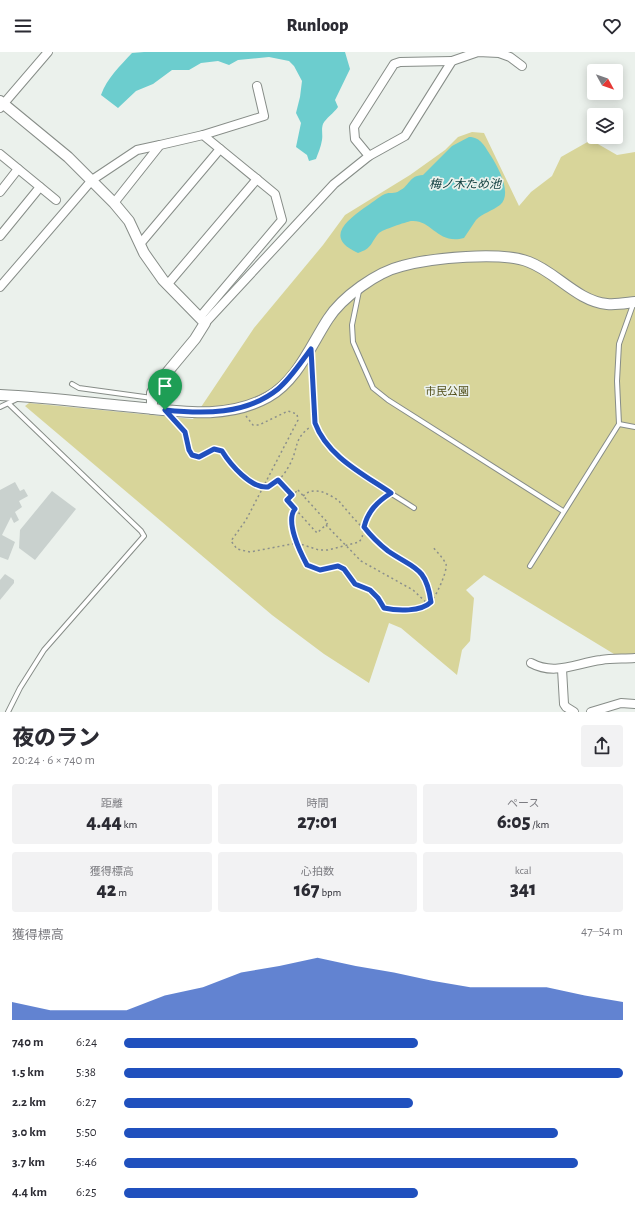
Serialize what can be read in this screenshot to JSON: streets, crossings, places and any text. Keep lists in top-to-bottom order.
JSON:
{
  "water": ["梅ノ木ため池"],
  "parks": ["市民公園"],
  "north": "bottom right",
  "page": {
    "header": "Runloop",
    "heading": ["夜のラン", "20:24 · 6 × 740 m"],
    "stats": [
      ["距離", "4.44 km"],
      ["時間", "27:01"],
      ["ペース", "6:05 /km"],
      ["獲得標高", "42 m"],
      ["心拍数", "167 bpm"],
      ["kcal", "341"]
    ],
    "chart": ["獲得標高", "47–54 m"],
    "list": [
      {
        "name": "740 m",
        "note": "6:24"
      },
      {
        "name": "1.5 km",
        "note": "5:38"
      },
      {
        "name": "2.2 km",
        "note": "6:27"
      },
      {
        "name": "3.0 km",
        "note": "5:50"
      },
      {
        "name": "3.7 km",
        "note": "5:46"
      },
      {
        "name": "4.4 km",
        "note": "6:25"
      }
    ]
  }
}
